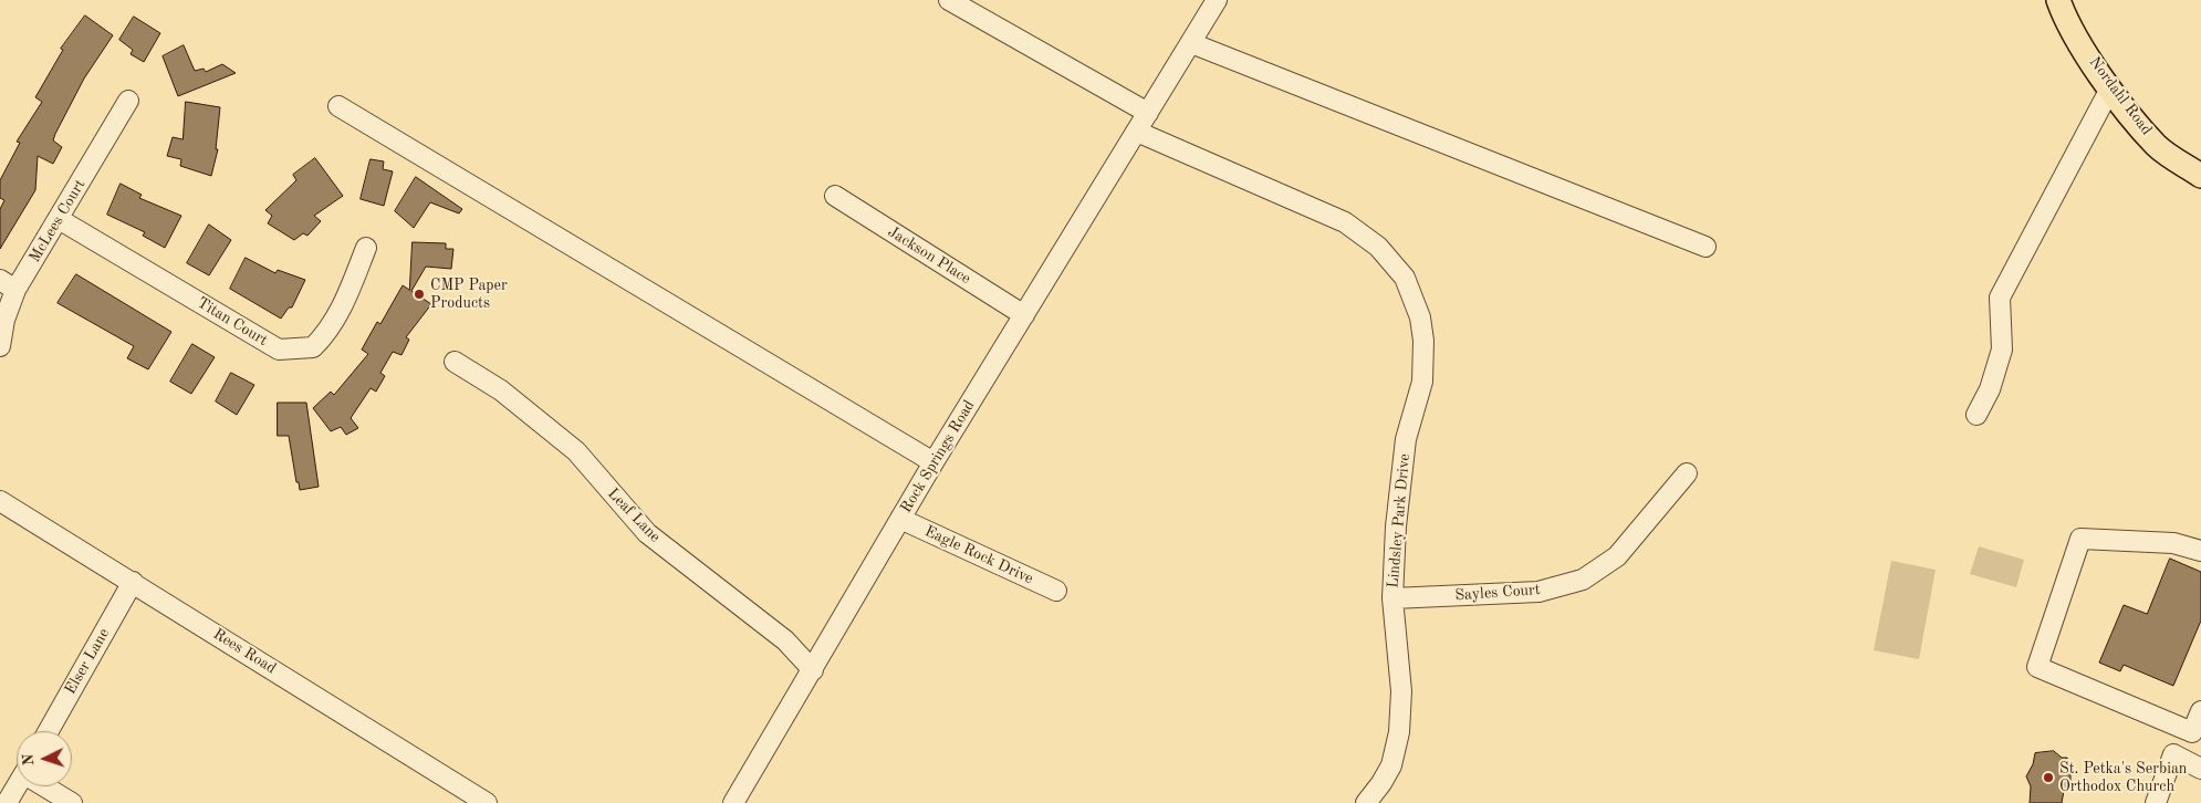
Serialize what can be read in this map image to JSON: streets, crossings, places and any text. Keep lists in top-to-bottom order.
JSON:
{
  "streets": {
    "main road": ["Nordahl Road"],
    "street": [
      "McLees Court",
      "Jackson Place",
      "Titan Court",
      "Rock Springs Road",
      "Leaf Lane",
      "Lindsley Park Drive",
      "Eagle Rock Drive",
      "Sayles Court",
      "Rees Road",
      "Elser Lane"
    ]
  },
  "crossings": [
    ["McLees Court", "Titan Court"],
    ["Jackson Place", "Rock Springs Road"],
    ["Rock Springs Road", "Leaf Lane"],
    ["Rock Springs Road", "Lindsley Park Drive"],
    ["Rock Springs Road", "Eagle Rock Drive"],
    ["Lindsley Park Drive", "Sayles Court"],
    ["Rees Road", "Elser Lane"]
  ],
  "places": ["CMP Paper Products", "St. Petka's Serbian Orthodox Church"],
  "north": "left"
}
